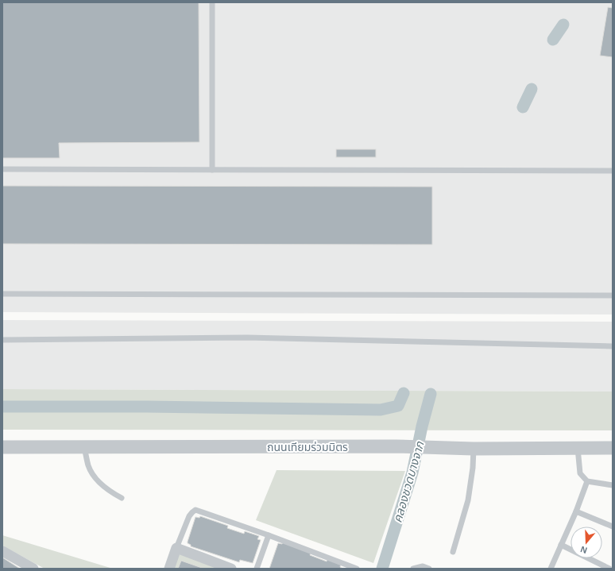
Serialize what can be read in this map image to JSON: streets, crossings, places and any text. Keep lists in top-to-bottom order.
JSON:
{
  "streets": {
    "street": ["ถนนเทียมร่วมมิตร"]
  },
  "water": ["คลองชวดบางจาก"],
  "north": "bottom"
}
